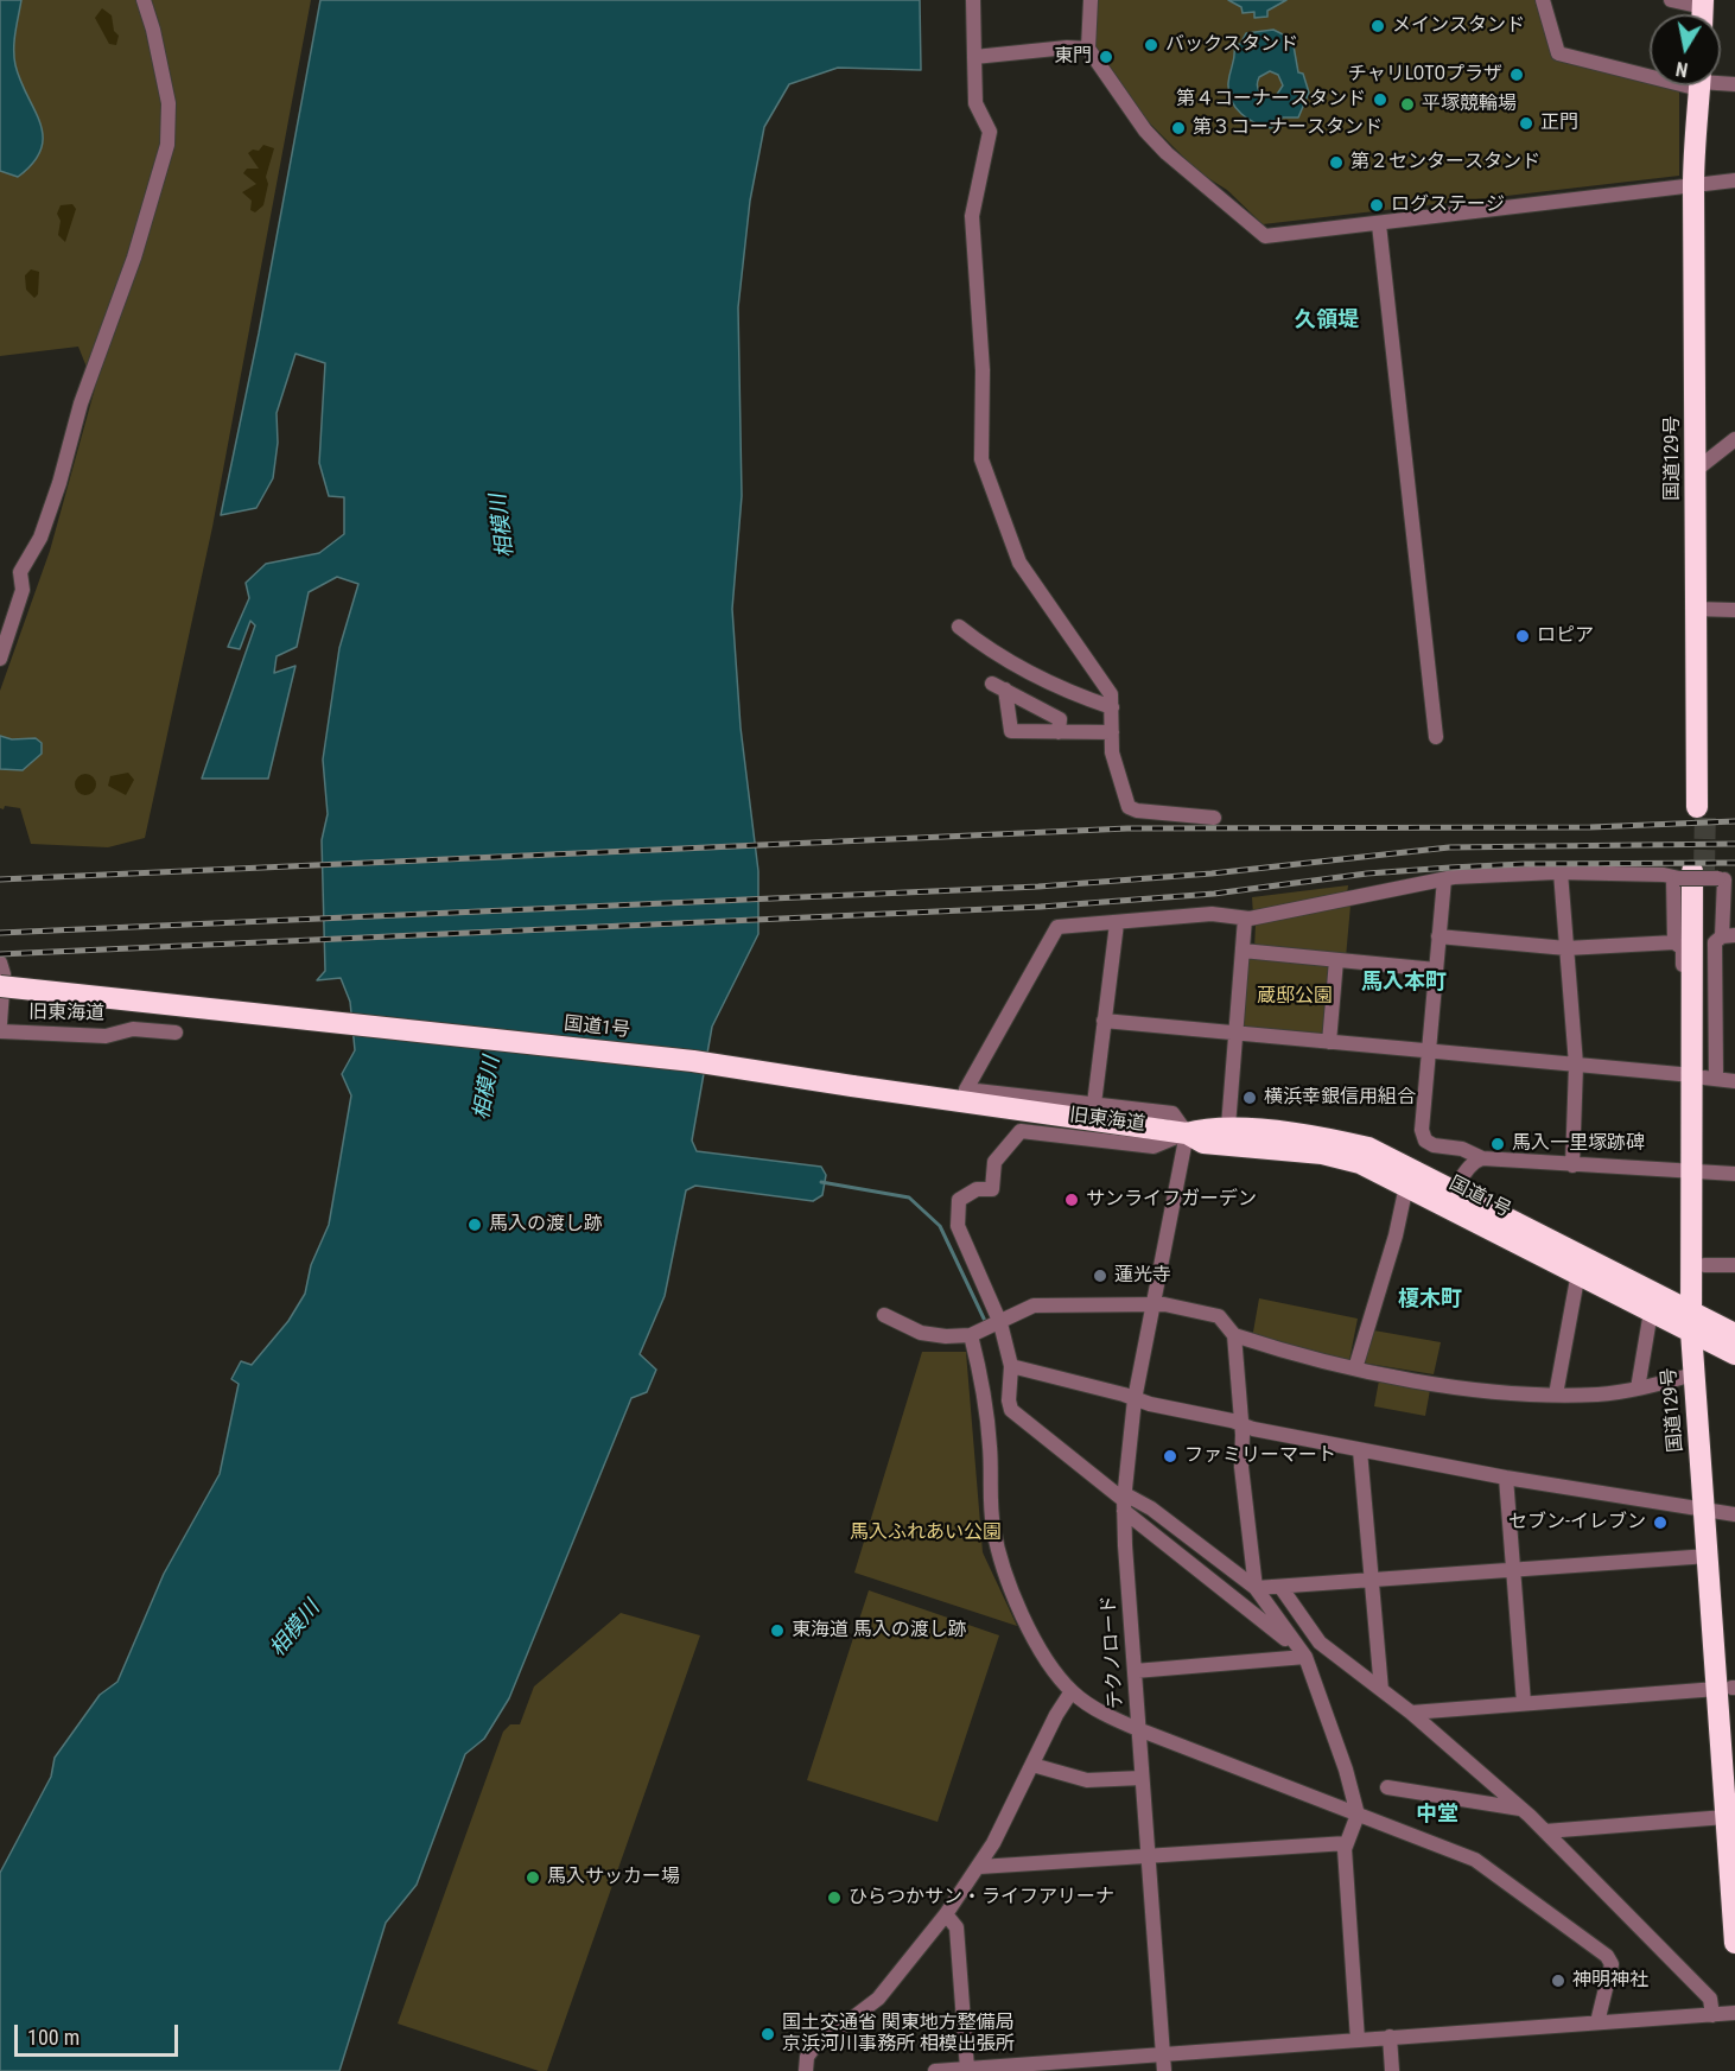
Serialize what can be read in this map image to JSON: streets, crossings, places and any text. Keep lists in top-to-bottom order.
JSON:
{
  "streets": {
    "highway": ["国道129号", "国道1号"],
    "street": ["旧東海道", "テクノロード"]
  },
  "crossings": [
    ["国道129号", "国道1号"],
    ["旧東海道", "国道1号"],
    ["旧東海道", "テクノロード"],
    ["国道1号", "テクノロード"]
  ],
  "districts": [
    "久領堤",
    "馬入本町",
    "榎木町",
    "中堂"
  ],
  "water": ["相模川"],
  "parks": ["蔵邸公園", "馬入ふれあい公園"],
  "places": [
    "メインスタンド",
    "バックスタンド",
    "東門",
    "チャリLOTOプラザ",
    "第４コーナースタンド",
    "平塚競輪場",
    "正門",
    "第３コーナースタンド",
    "第２センタースタンド",
    "ログステージ",
    "ロピア",
    "横浜幸銀信用組合",
    "馬入一里塚跡碑",
    "サンライフガーデン",
    "馬入の渡し跡",
    "蓮光寺",
    "ファミリーマート",
    "セブン-イレブン",
    "東海道 馬入の渡し跡",
    "馬入サッカー場",
    "ひらつかサン・ライフアリーナ",
    "神明神社",
    "国土交通省 関東地方整備局 京浜河川事務所 相模出張所"
  ],
  "scale_bar": "100 m",
  "north": "bottom"
}
